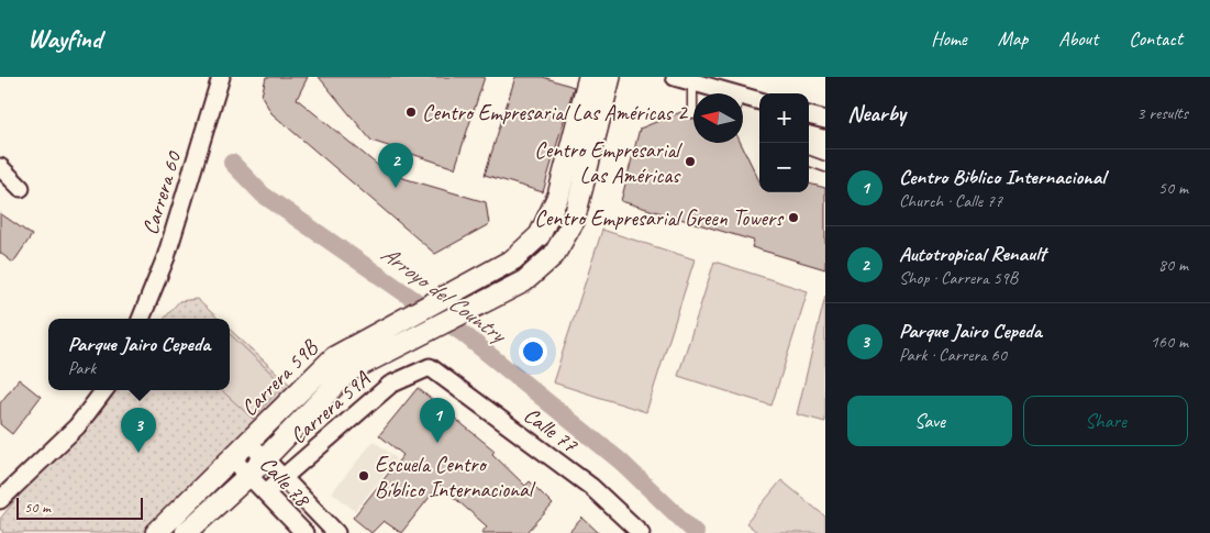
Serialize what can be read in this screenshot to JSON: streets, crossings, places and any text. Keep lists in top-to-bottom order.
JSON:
{
  "streets": {
    "street": [
      "Carrera 60",
      "Carrera 59B",
      "Carrera 59A",
      "Calle 77",
      "Calle 78"
    ]
  },
  "crossings": [
    ["Carrera 59B", "Calle 78"],
    ["Carrera 59A", "Calle 77"],
    ["Carrera 59A", "Calle 78"]
  ],
  "water": ["Arroyo del Country"],
  "places": [
    "Centro Empresarial Las Américas 2",
    "Centro Empresarial Las Américas",
    "Centro Empresarial Green Towers",
    "Escuela Centro Bíblico Internacional"
  ],
  "scale_bar": "50 m",
  "north": "left",
  "page": {
    "header": "Wayfind",
    "nav": [
      "Home",
      "Map",
      "About",
      "Contact"
    ],
    "heading": ["Nearby", "3 results"],
    "map_buttons": ["+", "−"],
    "pins": ["2", "1", "3"],
    "list": [
      {
        "mark": "1",
        "name": "Centro Biblico Internacional",
        "note": "Church · Calle 77",
        "value": "50 m"
      },
      {
        "mark": "2",
        "name": "Autotropical Renault",
        "note": "Shop · Carrera 59B",
        "value": "80 m"
      },
      {
        "mark": "3",
        "name": "Parque Jairo Cepeda",
        "note": "Park · Carrera 60",
        "value": "160 m"
      }
    ],
    "popup": ["Parque Jairo Cepeda", "Park"],
    "buttons": ["Save", "Share"],
    "scale": "50 m"
  }
}
